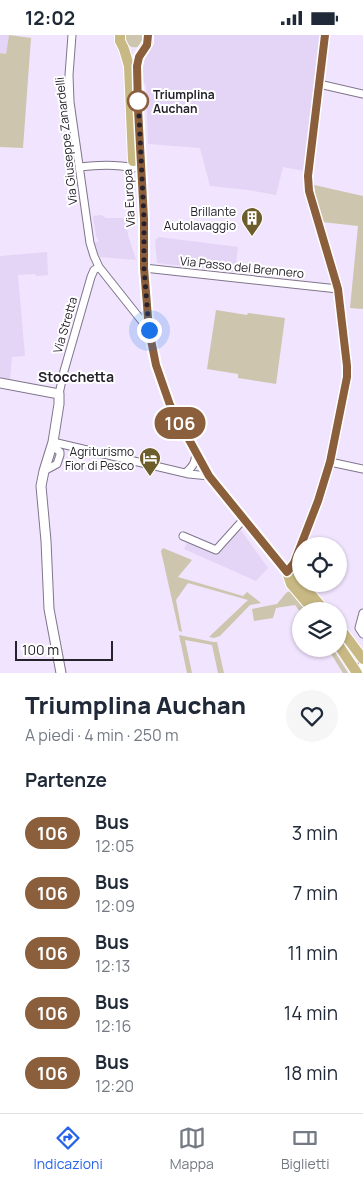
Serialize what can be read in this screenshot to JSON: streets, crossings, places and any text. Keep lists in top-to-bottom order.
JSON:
{
  "streets": {
    "main road": ["Via Europa"],
    "street": ["Via Giuseppe Zanardelli", "Via Passo del Brennero", "Via Stretta"]
  },
  "crossings": [
    ["Via Giuseppe Zanardelli", "Via Stretta"],
    ["Via Europa", "Via Passo del Brennero"]
  ],
  "districts": ["Stocchetta"],
  "places": {
    "other": ["Triumplina Auchan"],
    "building": ["Brillante Autolavaggio"],
    "hotel": ["Agriturismo Fior di Pesco"]
  },
  "lines": ["bus line 106"],
  "scale_bar": "100 m",
  "page": {
    "status": "12:02",
    "on_map": "106",
    "scale": "100 m",
    "heading": [
      ["Triumplina Auchan", "A piedi · 4 min · 250 m"],
      "Partenze"
    ],
    "list": [
      {
        "mark": "106",
        "name": "Bus",
        "note": "12:05",
        "value": "3 min"
      },
      {
        "mark": "106",
        "name": "Bus",
        "note": "12:09",
        "value": "7 min"
      },
      {
        "mark": "106",
        "name": "Bus",
        "note": "12:13",
        "value": "11 min"
      },
      {
        "mark": "106",
        "name": "Bus",
        "note": "12:16",
        "value": "14 min"
      },
      {
        "mark": "106",
        "name": "Bus",
        "note": "12:20",
        "value": "18 min"
      }
    ],
    "tabs": ["Indicazioni", "Mappa", "Biglietti"]
  }
}
